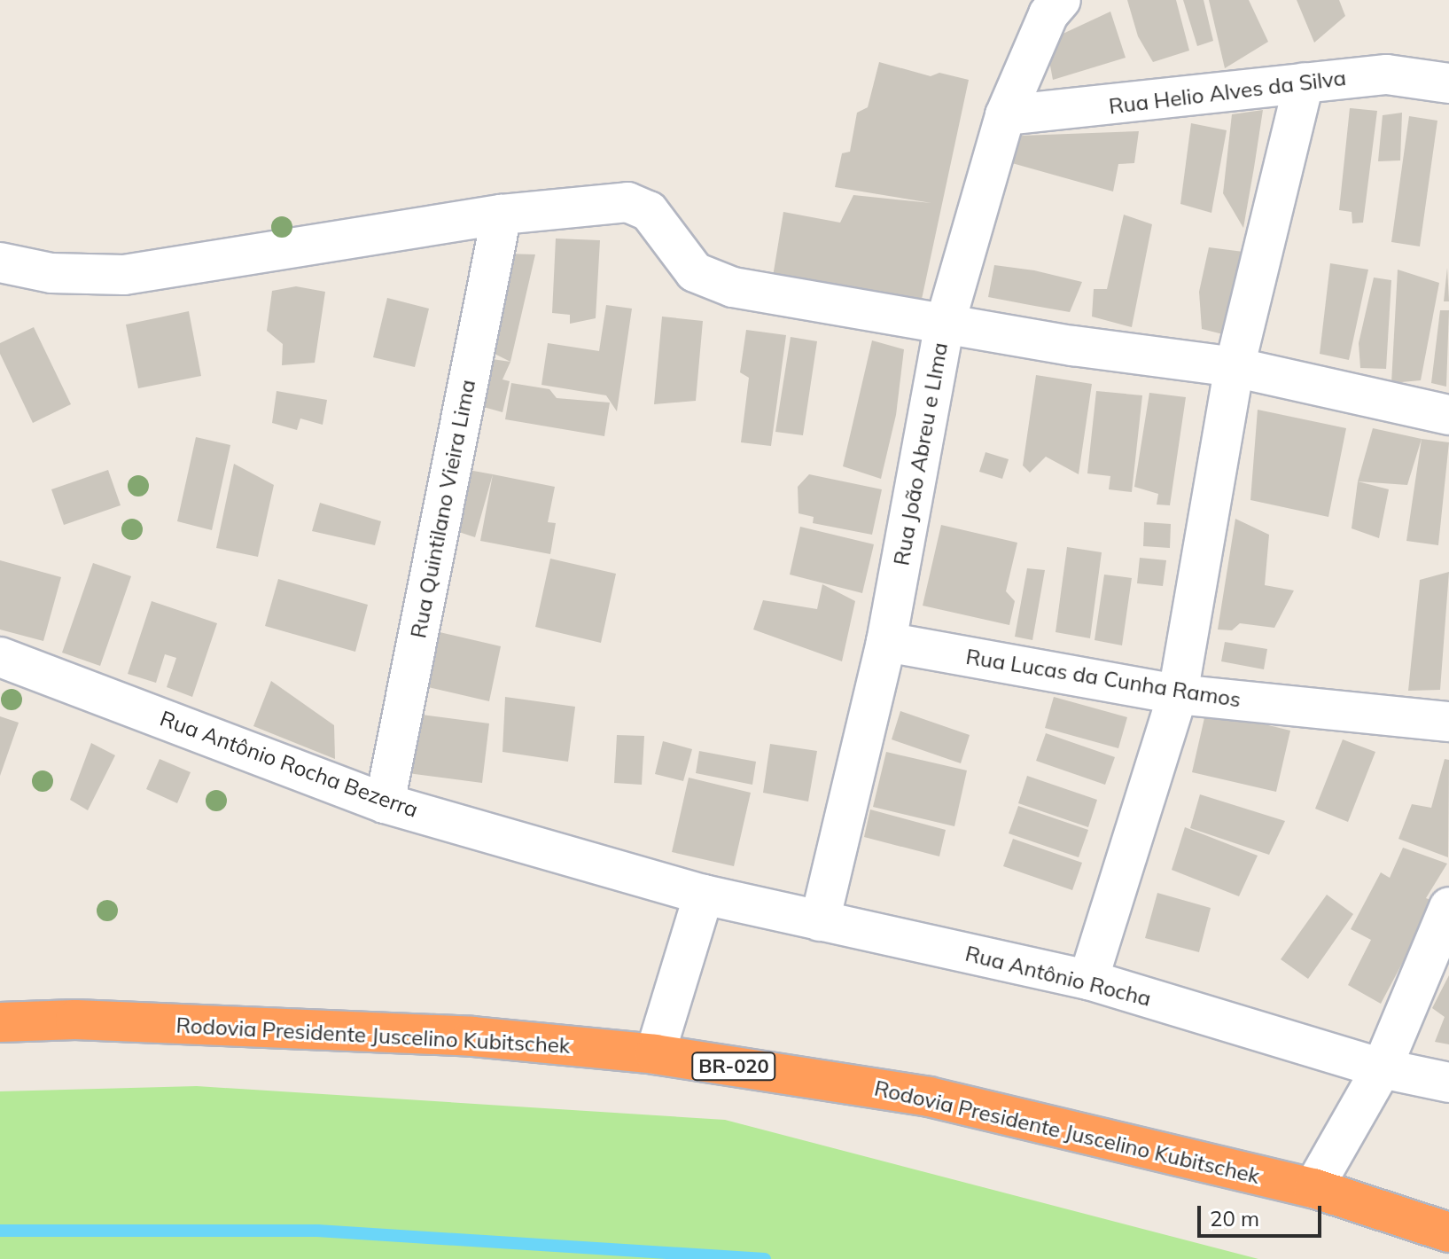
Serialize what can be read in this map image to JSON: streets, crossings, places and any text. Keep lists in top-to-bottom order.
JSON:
{
  "streets": {
    "highway": ["Rodovia Presidente Juscelino Kubitschek", "BR-020"],
    "street": [
      "Rua Helio Alves da Silva",
      "Rua João Abreu e LIma",
      "Rua Quintilano Vieira Lima",
      "Rua Lucas da Cunha Ramos",
      "Rua Antônio Rocha Bezerra",
      "Rua Antônio Rocha"
    ]
  },
  "crossings": [
    ["Rua Helio Alves da Silva", "Rua João Abreu e LIma"],
    ["Rua João Abreu e LIma", "Rua Lucas da Cunha Ramos"],
    ["Rua João Abreu e LIma", "Rua Antônio Rocha"],
    ["Rua Quintilano Vieira Lima", "Rua Antônio Rocha Bezerra"],
    ["Rua Antônio Rocha Bezerra", "Rua Antônio Rocha"]
  ],
  "scale_bar": "20 m"
}
